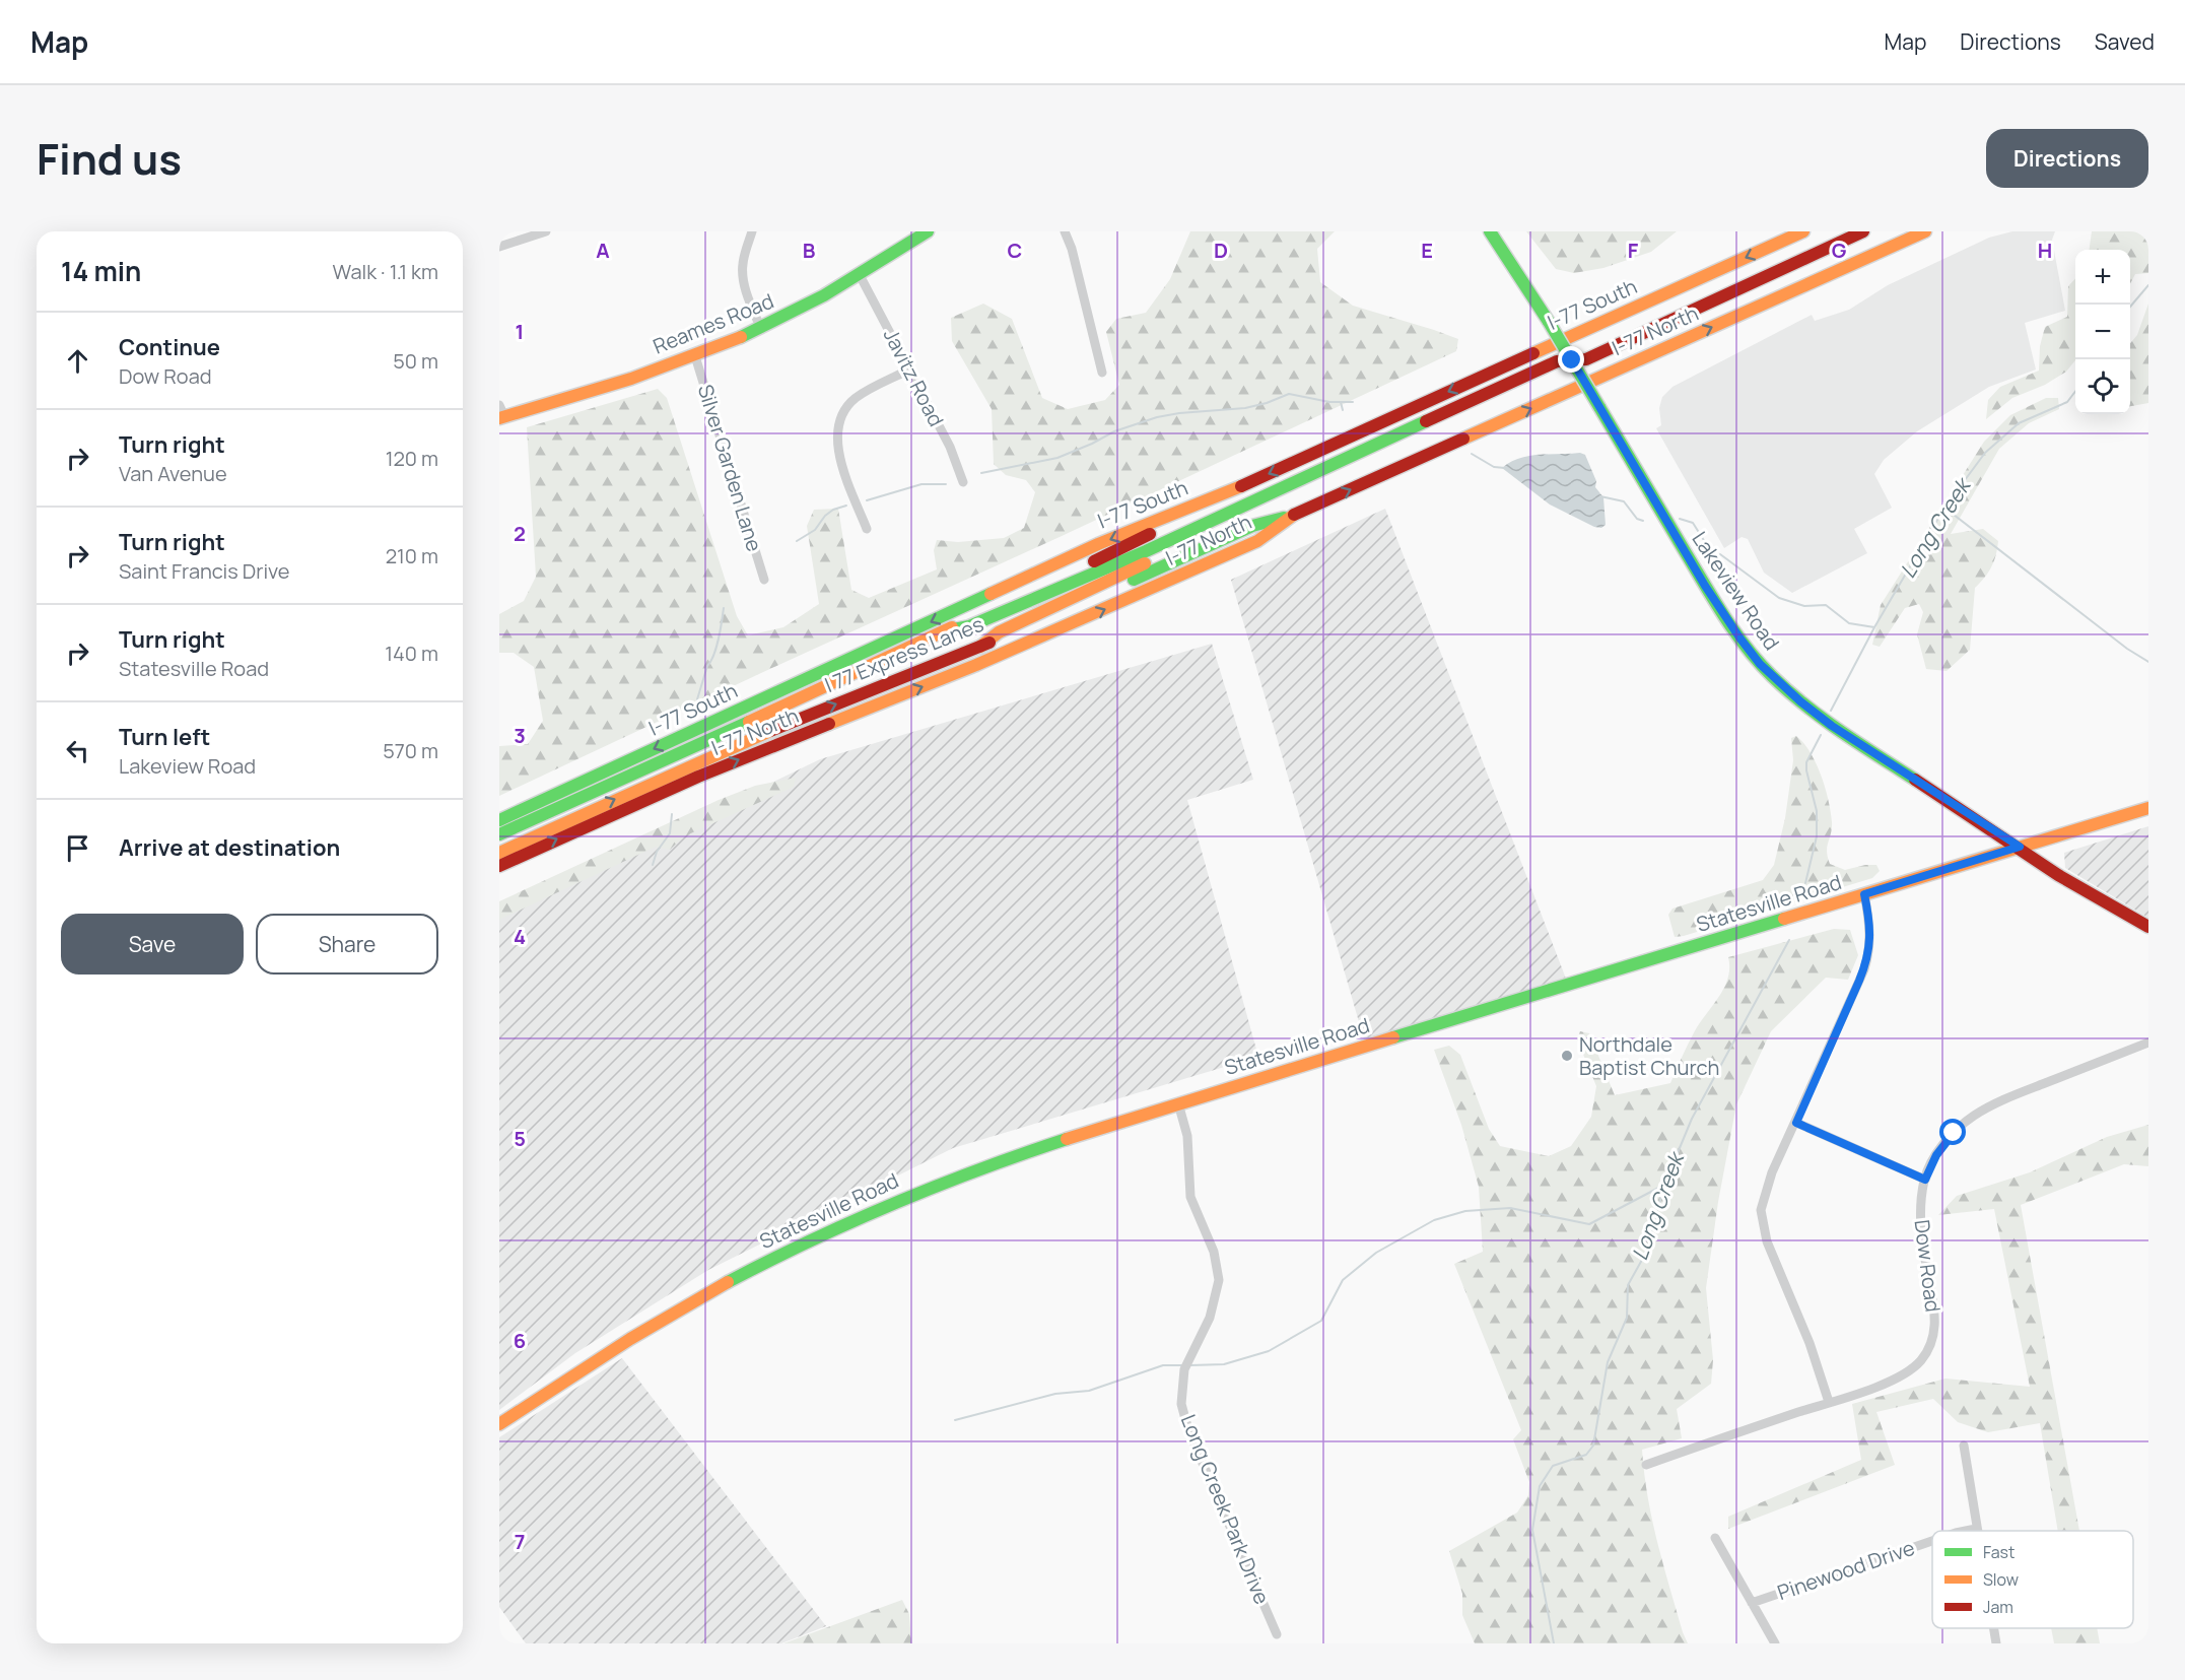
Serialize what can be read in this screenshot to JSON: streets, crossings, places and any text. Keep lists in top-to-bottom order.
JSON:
{
  "streets": {
    "main road": [
      "I-77 South",
      "Reames Road",
      "I-77 North",
      "Lakeview Road",
      "I 77 Express Lanes",
      "Statesville Road"
    ],
    "street": [
      "Javitz Road",
      "Silver Garden Lane",
      "Dow Road",
      "Long Creek Park Drive",
      "Pinewood Drive"
    ]
  },
  "crossings": [
    ["I-77 South", "I 77 Express Lanes"],
    ["Reames Road", "Javitz Road"],
    ["Reames Road", "Silver Garden Lane"],
    ["I-77 North", "I 77 Express Lanes"],
    ["Lakeview Road", "Statesville Road"],
    ["Statesville Road", "Long Creek Park Drive"]
  ],
  "water": ["Long Creek"],
  "places": ["Northdale Baptist Church"],
  "legend": ["Fast", "Slow", "Jam"],
  "page": {
    "header": "Map",
    "nav": ["Map", "Directions", "Saved"],
    "title": "Find us",
    "buttons": [
      "Directions",
      ["Save", "Share"]
    ],
    "heading": ["14 min", "Walk · 1.1 km"],
    "map_buttons": ["+", "−"],
    "list": [
      ["Continue", "Dow Road", "50 m"],
      ["Turn right", "Van Avenue", "120 m"],
      ["Turn right", "Saint Francis Drive", "210 m"],
      ["Turn right", "Statesville Road", "140 m"],
      ["Turn left", "Lakeview Road", "570 m"],
      "Arrive at destination"
    ]
  },
  "grid": {
    "columns": [
      "A",
      "B",
      "C",
      "D",
      "E",
      "F",
      "G",
      "H"
    ],
    "rows": [
      "1",
      "2",
      "3",
      "4",
      "5",
      "6",
      "7"
    ]
  }
}
